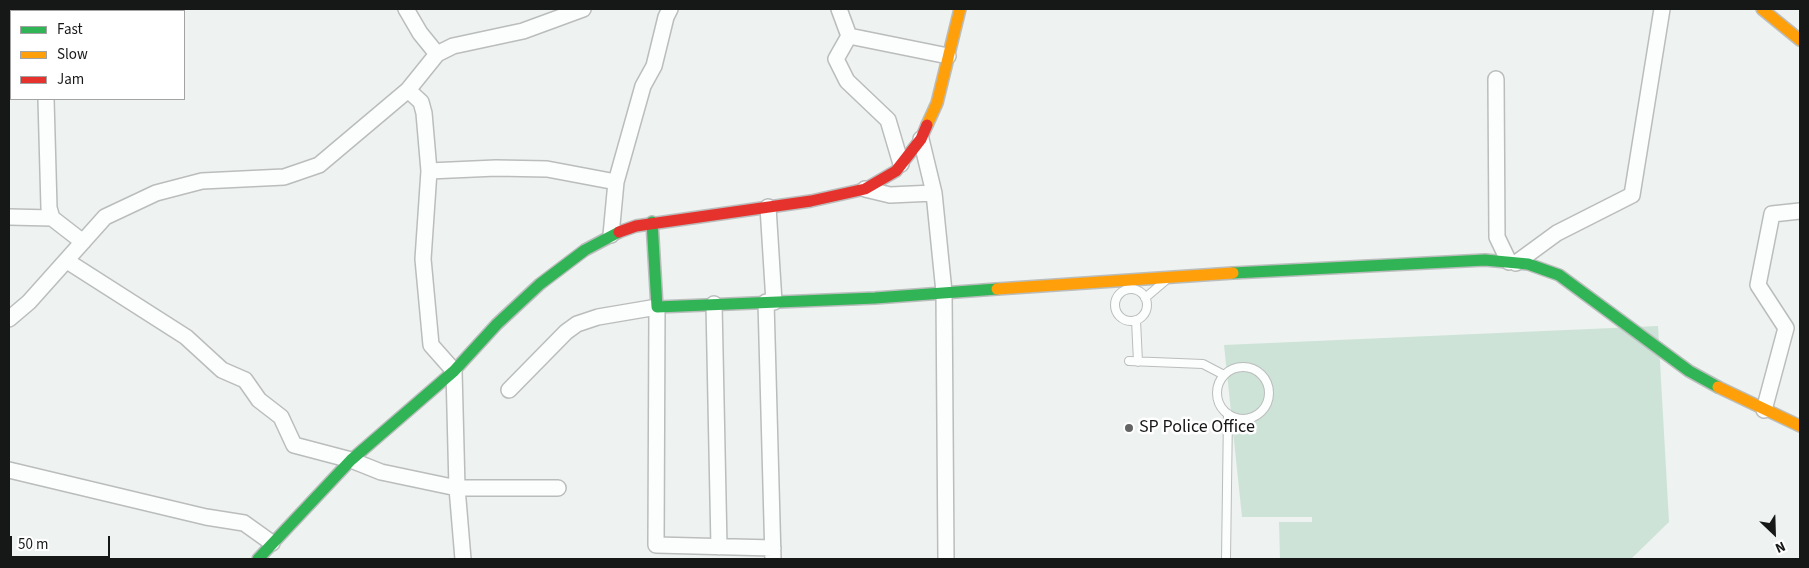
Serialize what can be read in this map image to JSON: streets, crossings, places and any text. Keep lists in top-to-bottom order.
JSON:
{
  "places": ["SP Police Office"],
  "legend": ["Fast", "Slow", "Jam"],
  "scale_bar": "50 m",
  "north": "bottom right"
}
